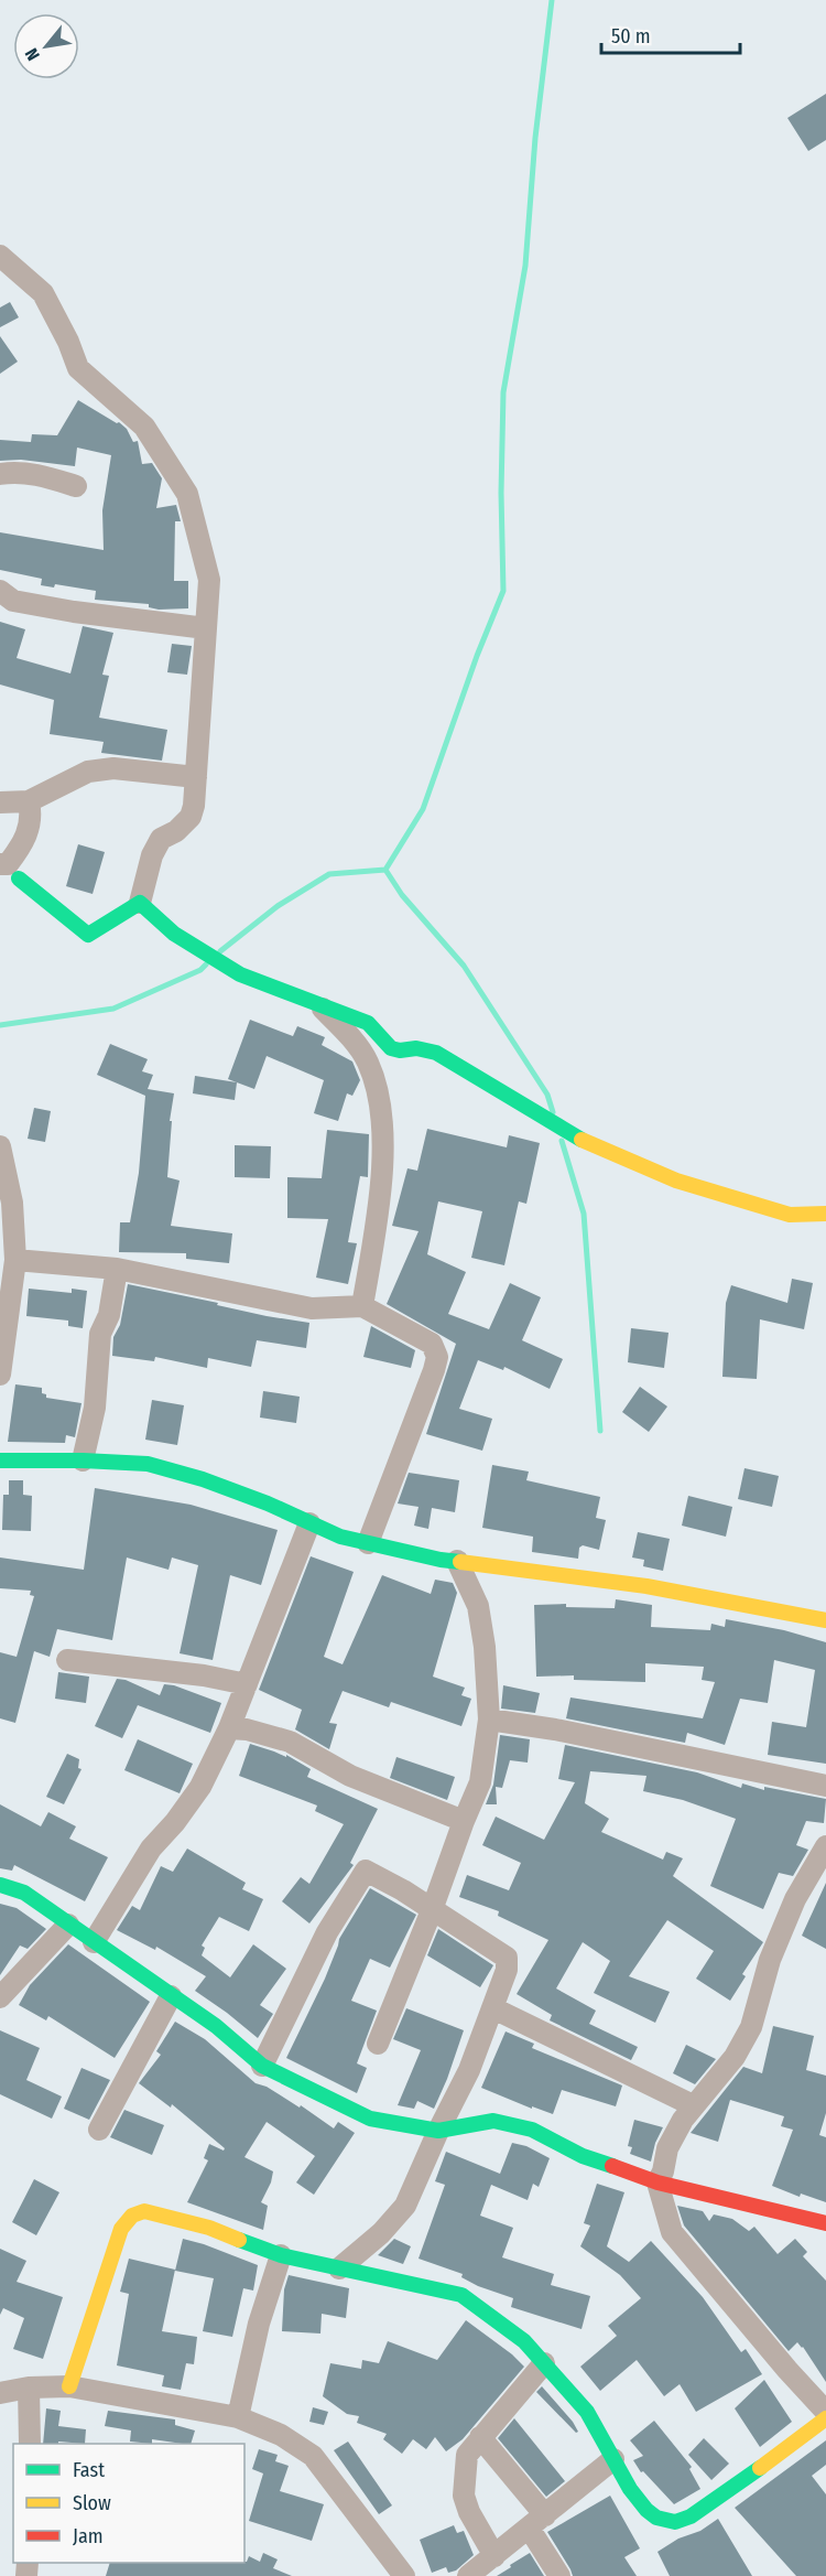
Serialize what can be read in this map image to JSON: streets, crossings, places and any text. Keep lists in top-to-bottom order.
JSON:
{
  "legend": ["Fast", "Slow", "Jam"],
  "scale_bar": "50 m",
  "north": "bottom left"
}
